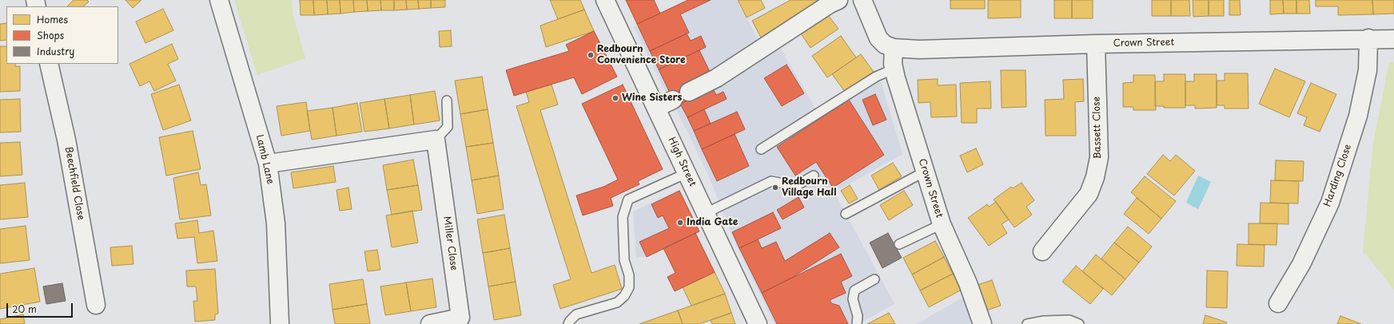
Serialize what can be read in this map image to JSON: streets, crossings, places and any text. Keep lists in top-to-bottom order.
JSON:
{
  "streets": {
    "street": [
      "Crown Street",
      "Bassett Close",
      "Lamb Lane",
      "High Street",
      "Harding Close",
      "Beechfield Close",
      "Miller Close"
    ]
  },
  "crossings": [
    ["Crown Street", "Bassett Close"],
    ["Crown Street", "Harding Close"]
  ],
  "places": [
    "Redbourn Convenience Store",
    "Wine Sisters",
    "Redbourn Village Hall",
    "India Gate"
  ],
  "legend": ["Homes", "Shops", "Industry"],
  "scale_bar": "20 m"
}
